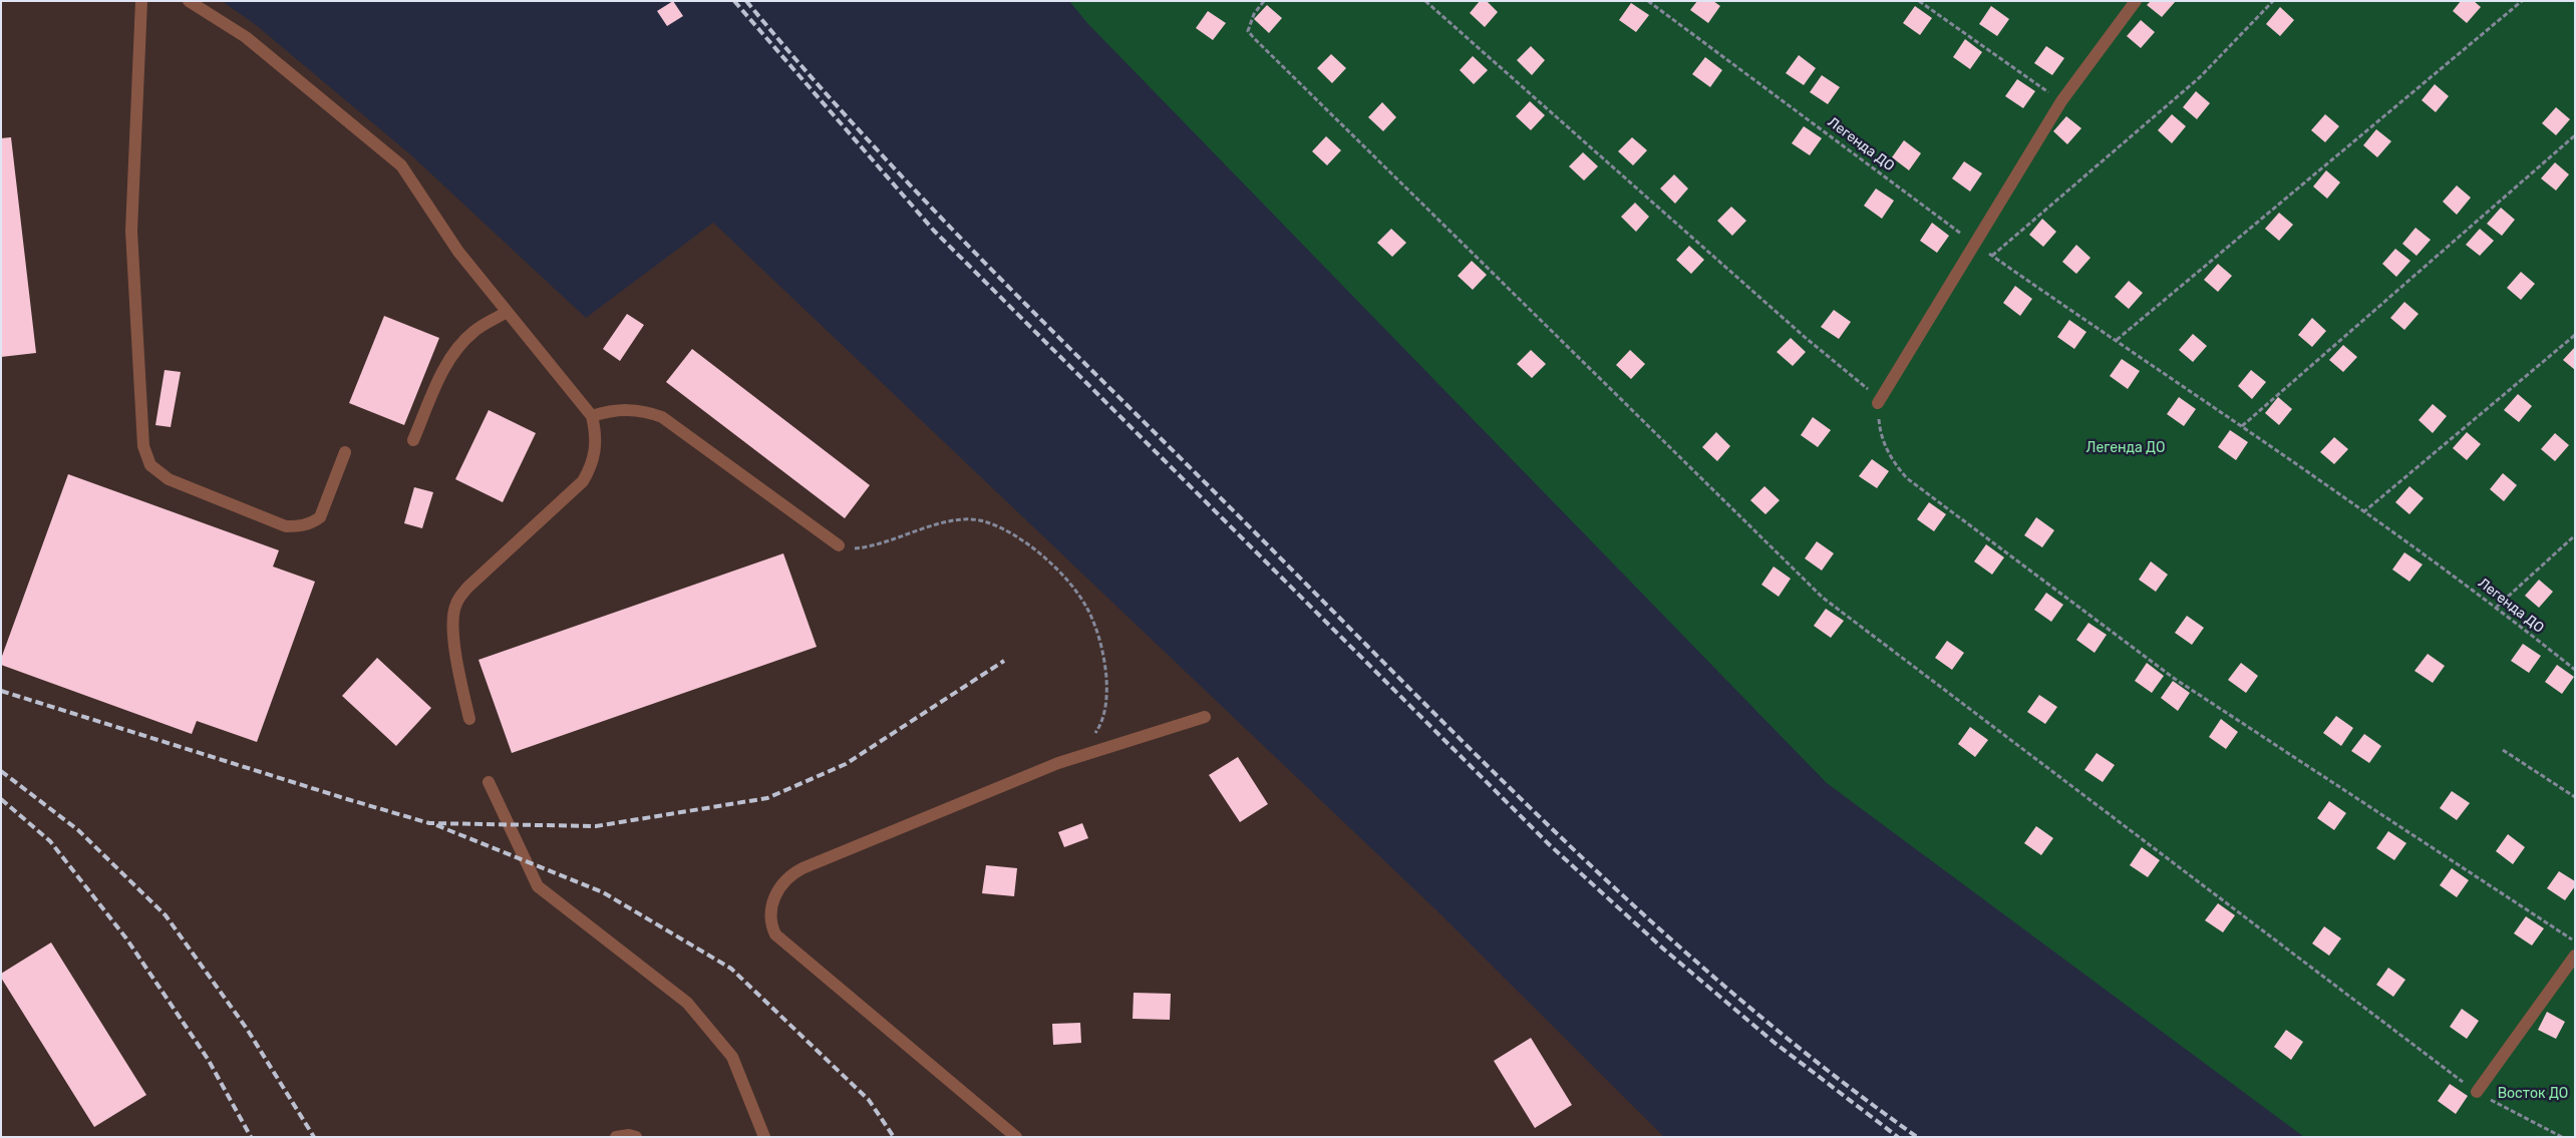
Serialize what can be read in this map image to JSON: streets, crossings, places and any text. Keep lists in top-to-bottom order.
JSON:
{
  "streets": {
    "path": ["Легенда ДО"]
  },
  "parks": ["Легенда ДО", "Восток ДО"]
}
